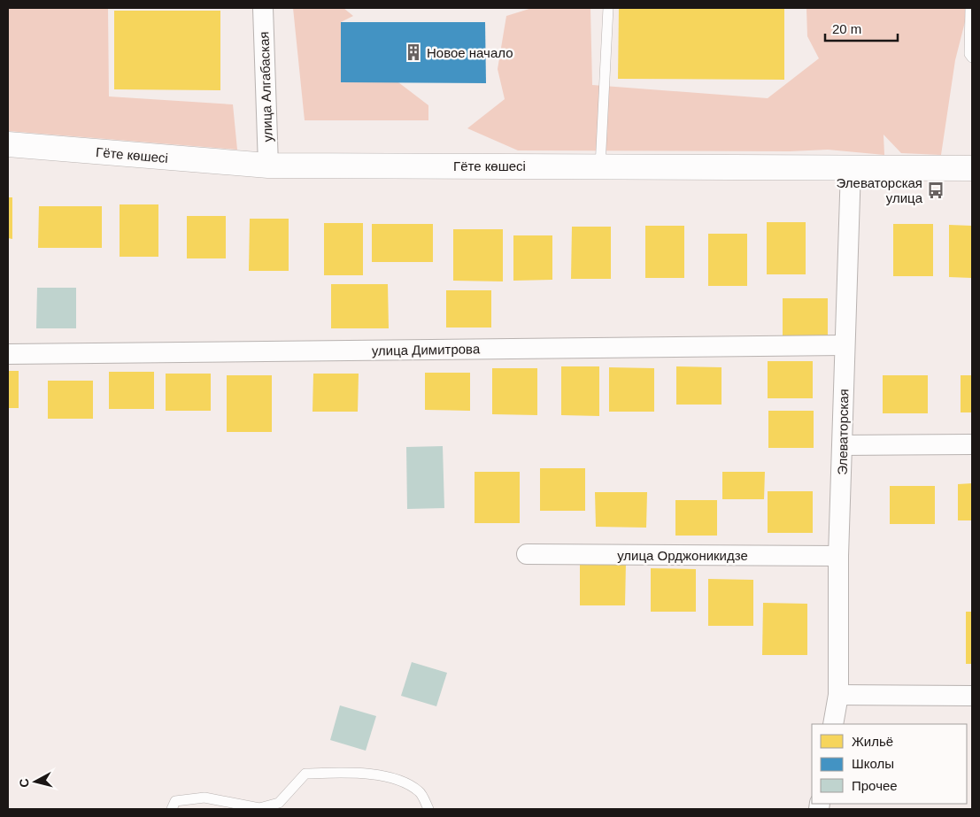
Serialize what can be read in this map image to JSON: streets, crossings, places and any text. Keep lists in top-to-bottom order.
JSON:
{
  "streets": {
    "main road": ["Гёте көшесі"],
    "street": [
      "улица Алгабаская",
      "улица Димитрова",
      "Элеваторская",
      "улица Орджоникидзе"
    ]
  },
  "crossings": [
    ["улица Алгабаская", "Гёте көшесі"],
    ["Гёте көшесі", "Элеваторская"],
    ["улица Димитрова", "Элеваторская"],
    ["Элеваторская", "улица Орджоникидзе"]
  ],
  "places": {
    "building": ["Новое начало"],
    "bus stop": ["Элеваторская улица"]
  },
  "legend": ["Жильё", "Школы", "Прочее"],
  "scale_bar": "20 m",
  "north": "left"
}
